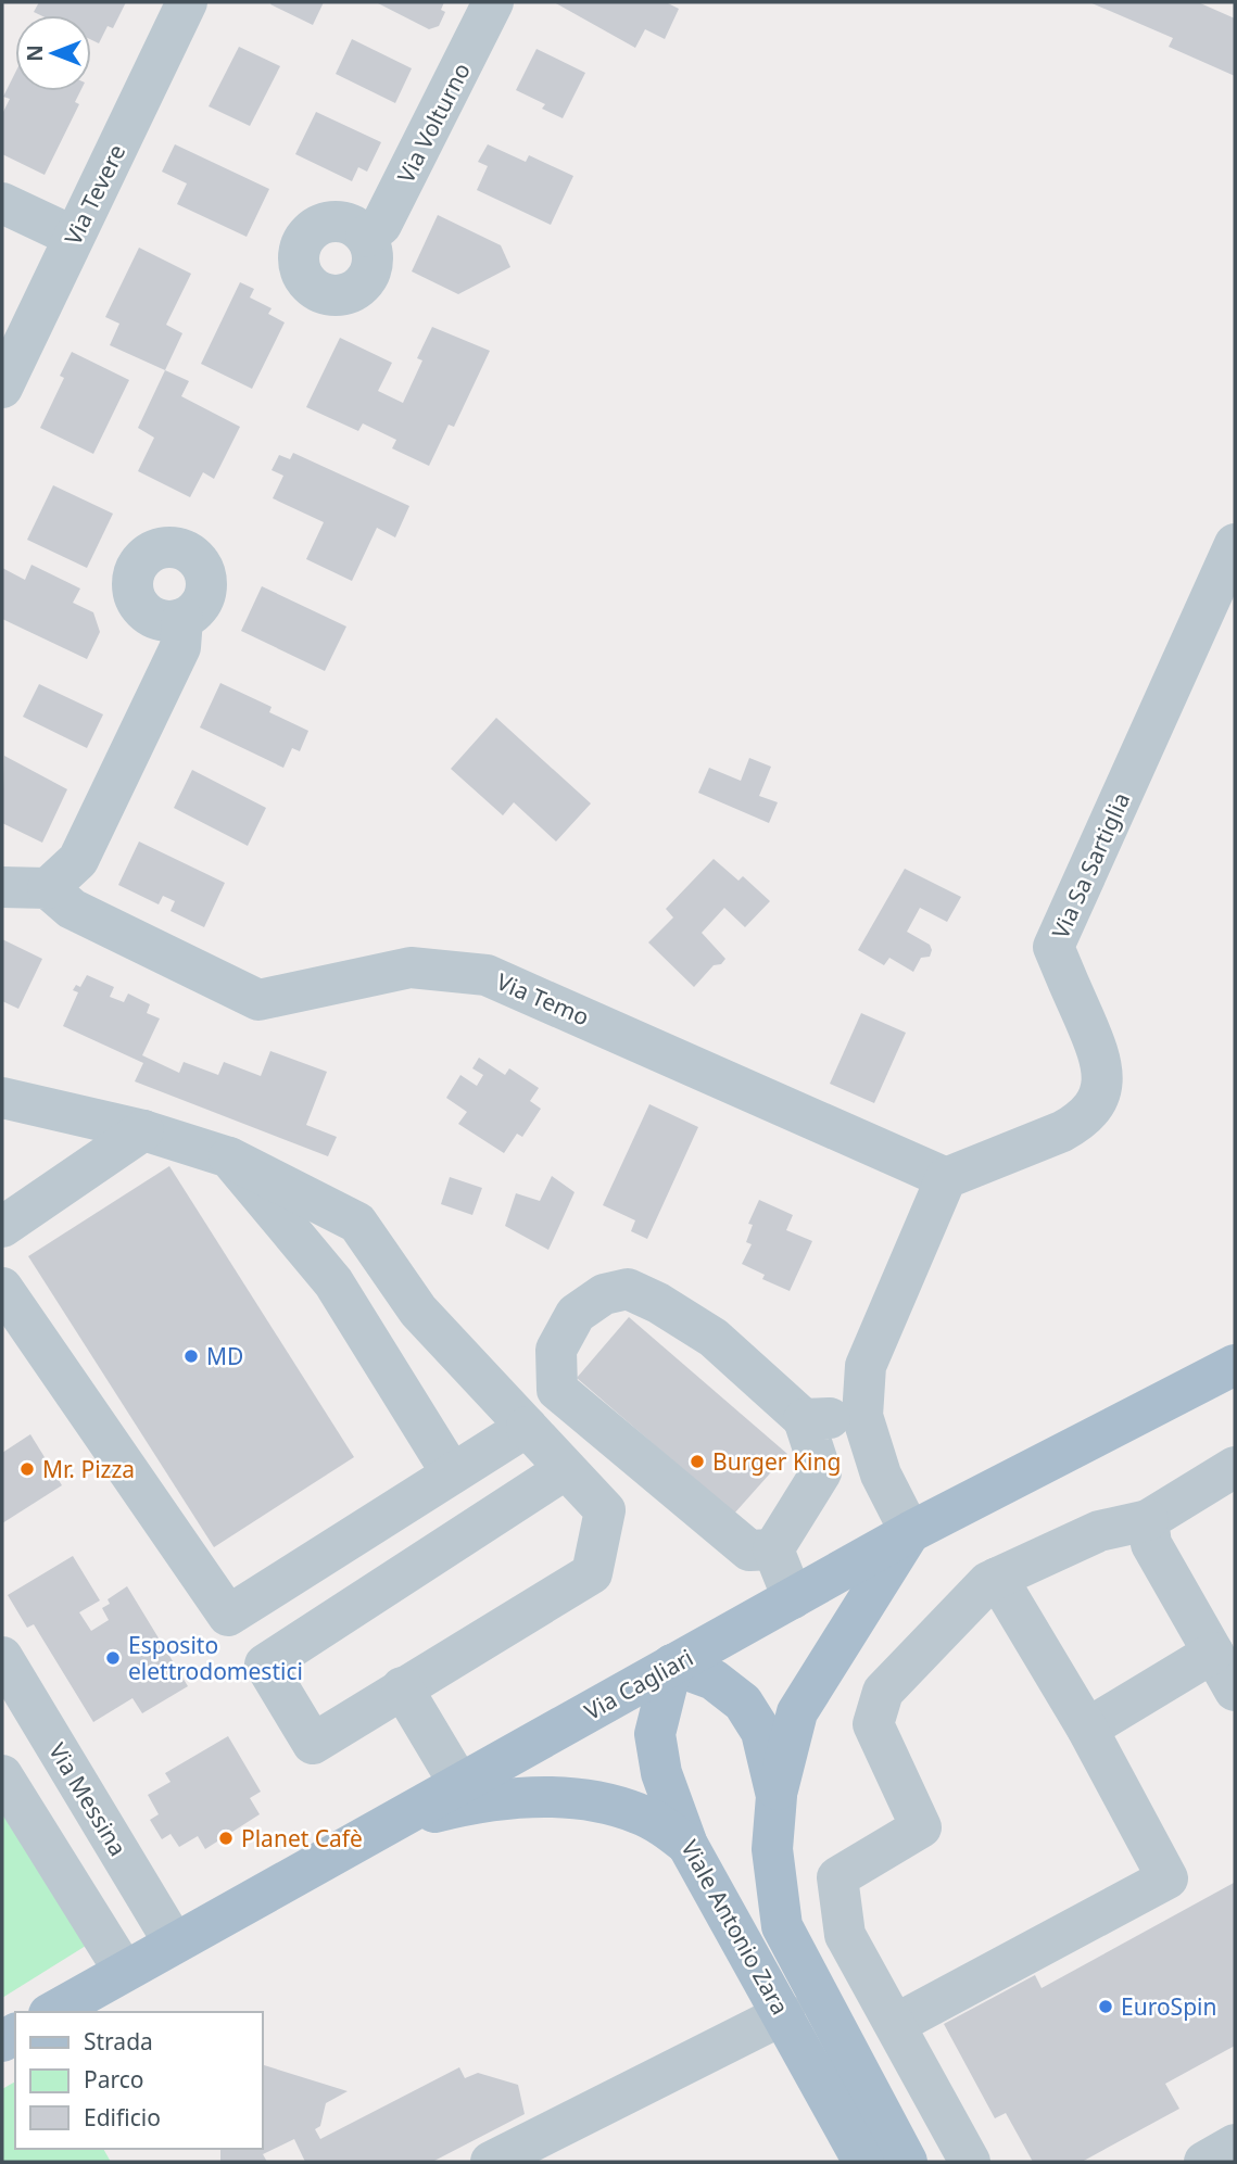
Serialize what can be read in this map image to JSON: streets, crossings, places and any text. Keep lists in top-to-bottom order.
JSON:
{
  "streets": {
    "main road": ["Via Cagliari", "Viale Antonio Zara"],
    "street": [
      "Via Volturno",
      "Via Tevere",
      "Via Sa Sartiglia",
      "Via Temo",
      "Via Messina"
    ]
  },
  "crossings": [
    ["Via Sa Sartiglia", "Via Temo"],
    ["Via Cagliari", "Via Messina"],
    ["Via Cagliari", "Viale Antonio Zara"]
  ],
  "places": [
    "MD",
    "Burger King",
    "Mr. Pizza",
    "Esposito elettrodomestici",
    "Planet Cafè",
    "EuroSpin"
  ],
  "legend": ["Strada", "Parco", "Edificio"],
  "north": "left"
}
